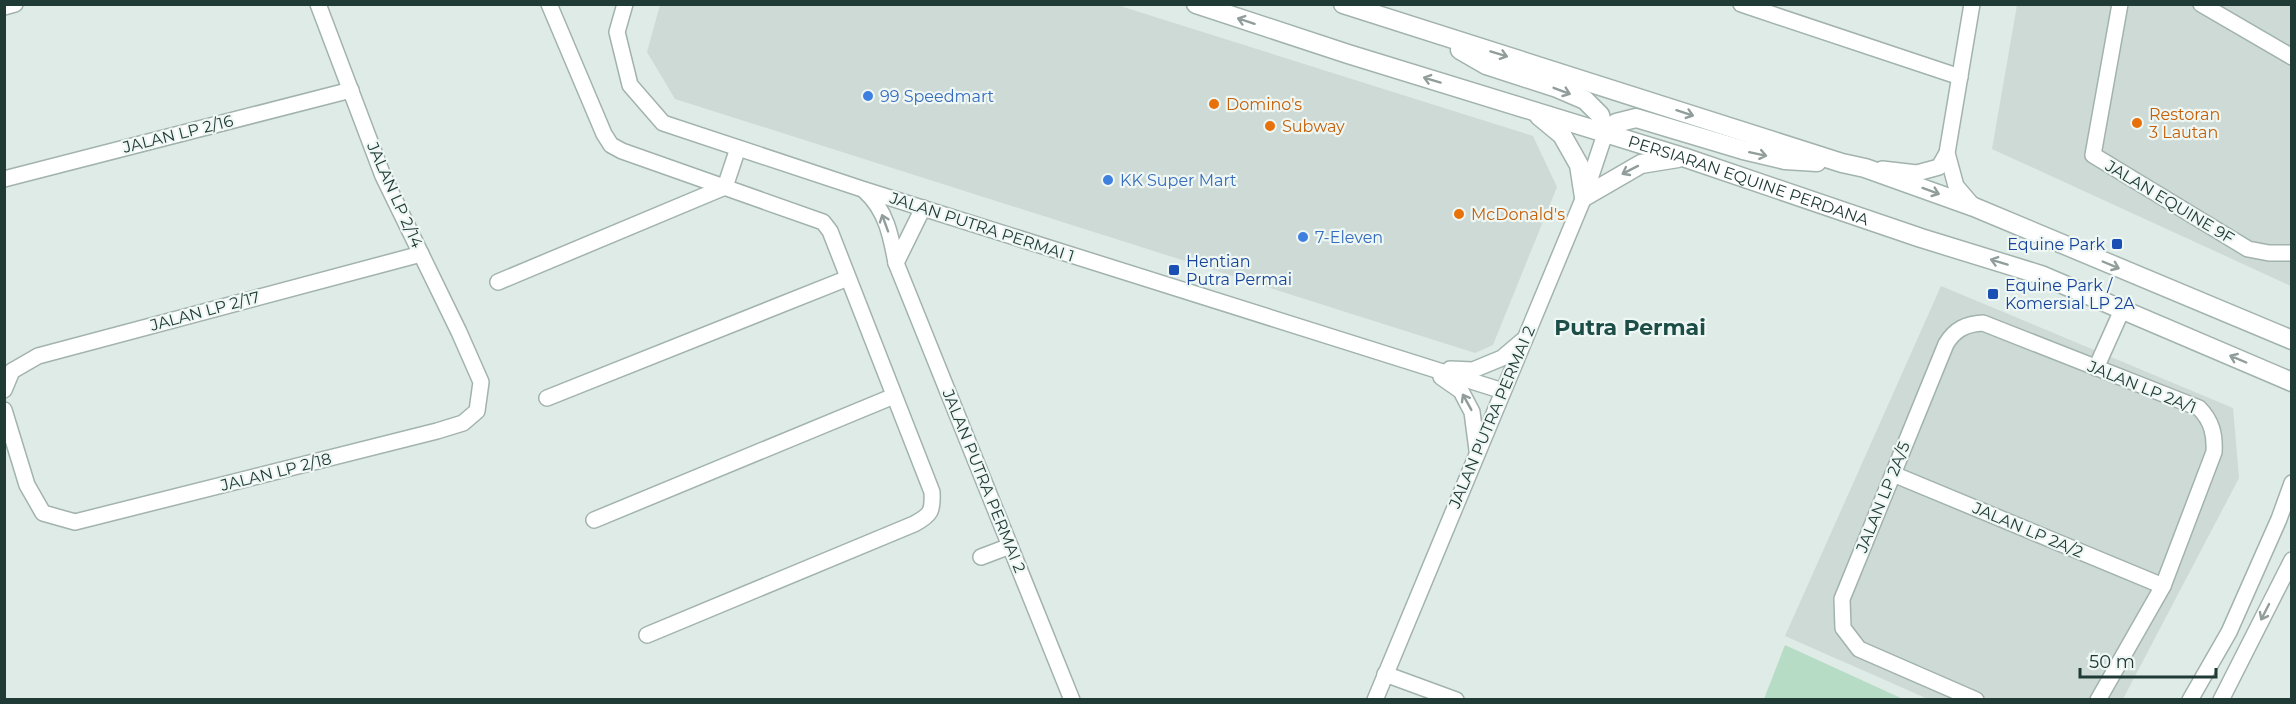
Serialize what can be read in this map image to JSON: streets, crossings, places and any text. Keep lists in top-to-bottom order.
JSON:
{
  "streets": {
    "street": [
      "JALAN LP 2/16",
      "PERSIARAN EQUINE PERDANA",
      "JALAN LP 2/14",
      "JALAN EQUINE 9F",
      "JALAN PUTRA PERMAI 1",
      "JALAN LP 2/17",
      "JALAN LP 2A/1",
      "JALAN PUTRA PERMAI 2",
      "JALAN LP 2/18",
      "JALAN LP 2A/5",
      "JALAN LP 2A/2"
    ]
  },
  "crossings": [
    ["JALAN LP 2/16", "JALAN LP 2/14"],
    ["PERSIARAN EQUINE PERDANA", "JALAN PUTRA PERMAI 2"],
    ["JALAN LP 2/14", "JALAN LP 2/17"],
    ["JALAN LP 2/14", "JALAN LP 2/18"],
    ["JALAN PUTRA PERMAI 1", "JALAN PUTRA PERMAI 2"],
    ["JALAN LP 2A/1", "JALAN LP 2A/5"],
    ["JALAN LP 2A/1", "JALAN LP 2A/2"],
    ["JALAN LP 2A/5", "JALAN LP 2A/2"]
  ],
  "districts": ["Putra Permai"],
  "places": {
    "other": [
      "99 Speedmart",
      "Domino's",
      "Restoran 3 Lautan",
      "Subway",
      "KK Super Mart",
      "McDonald's",
      "7-Eleven"
    ],
    "transit": ["Equine Park", "Hentian Putra Permai", "Equine Park / Komersial LP 2A"]
  },
  "scale_bar": "50 m"
}
